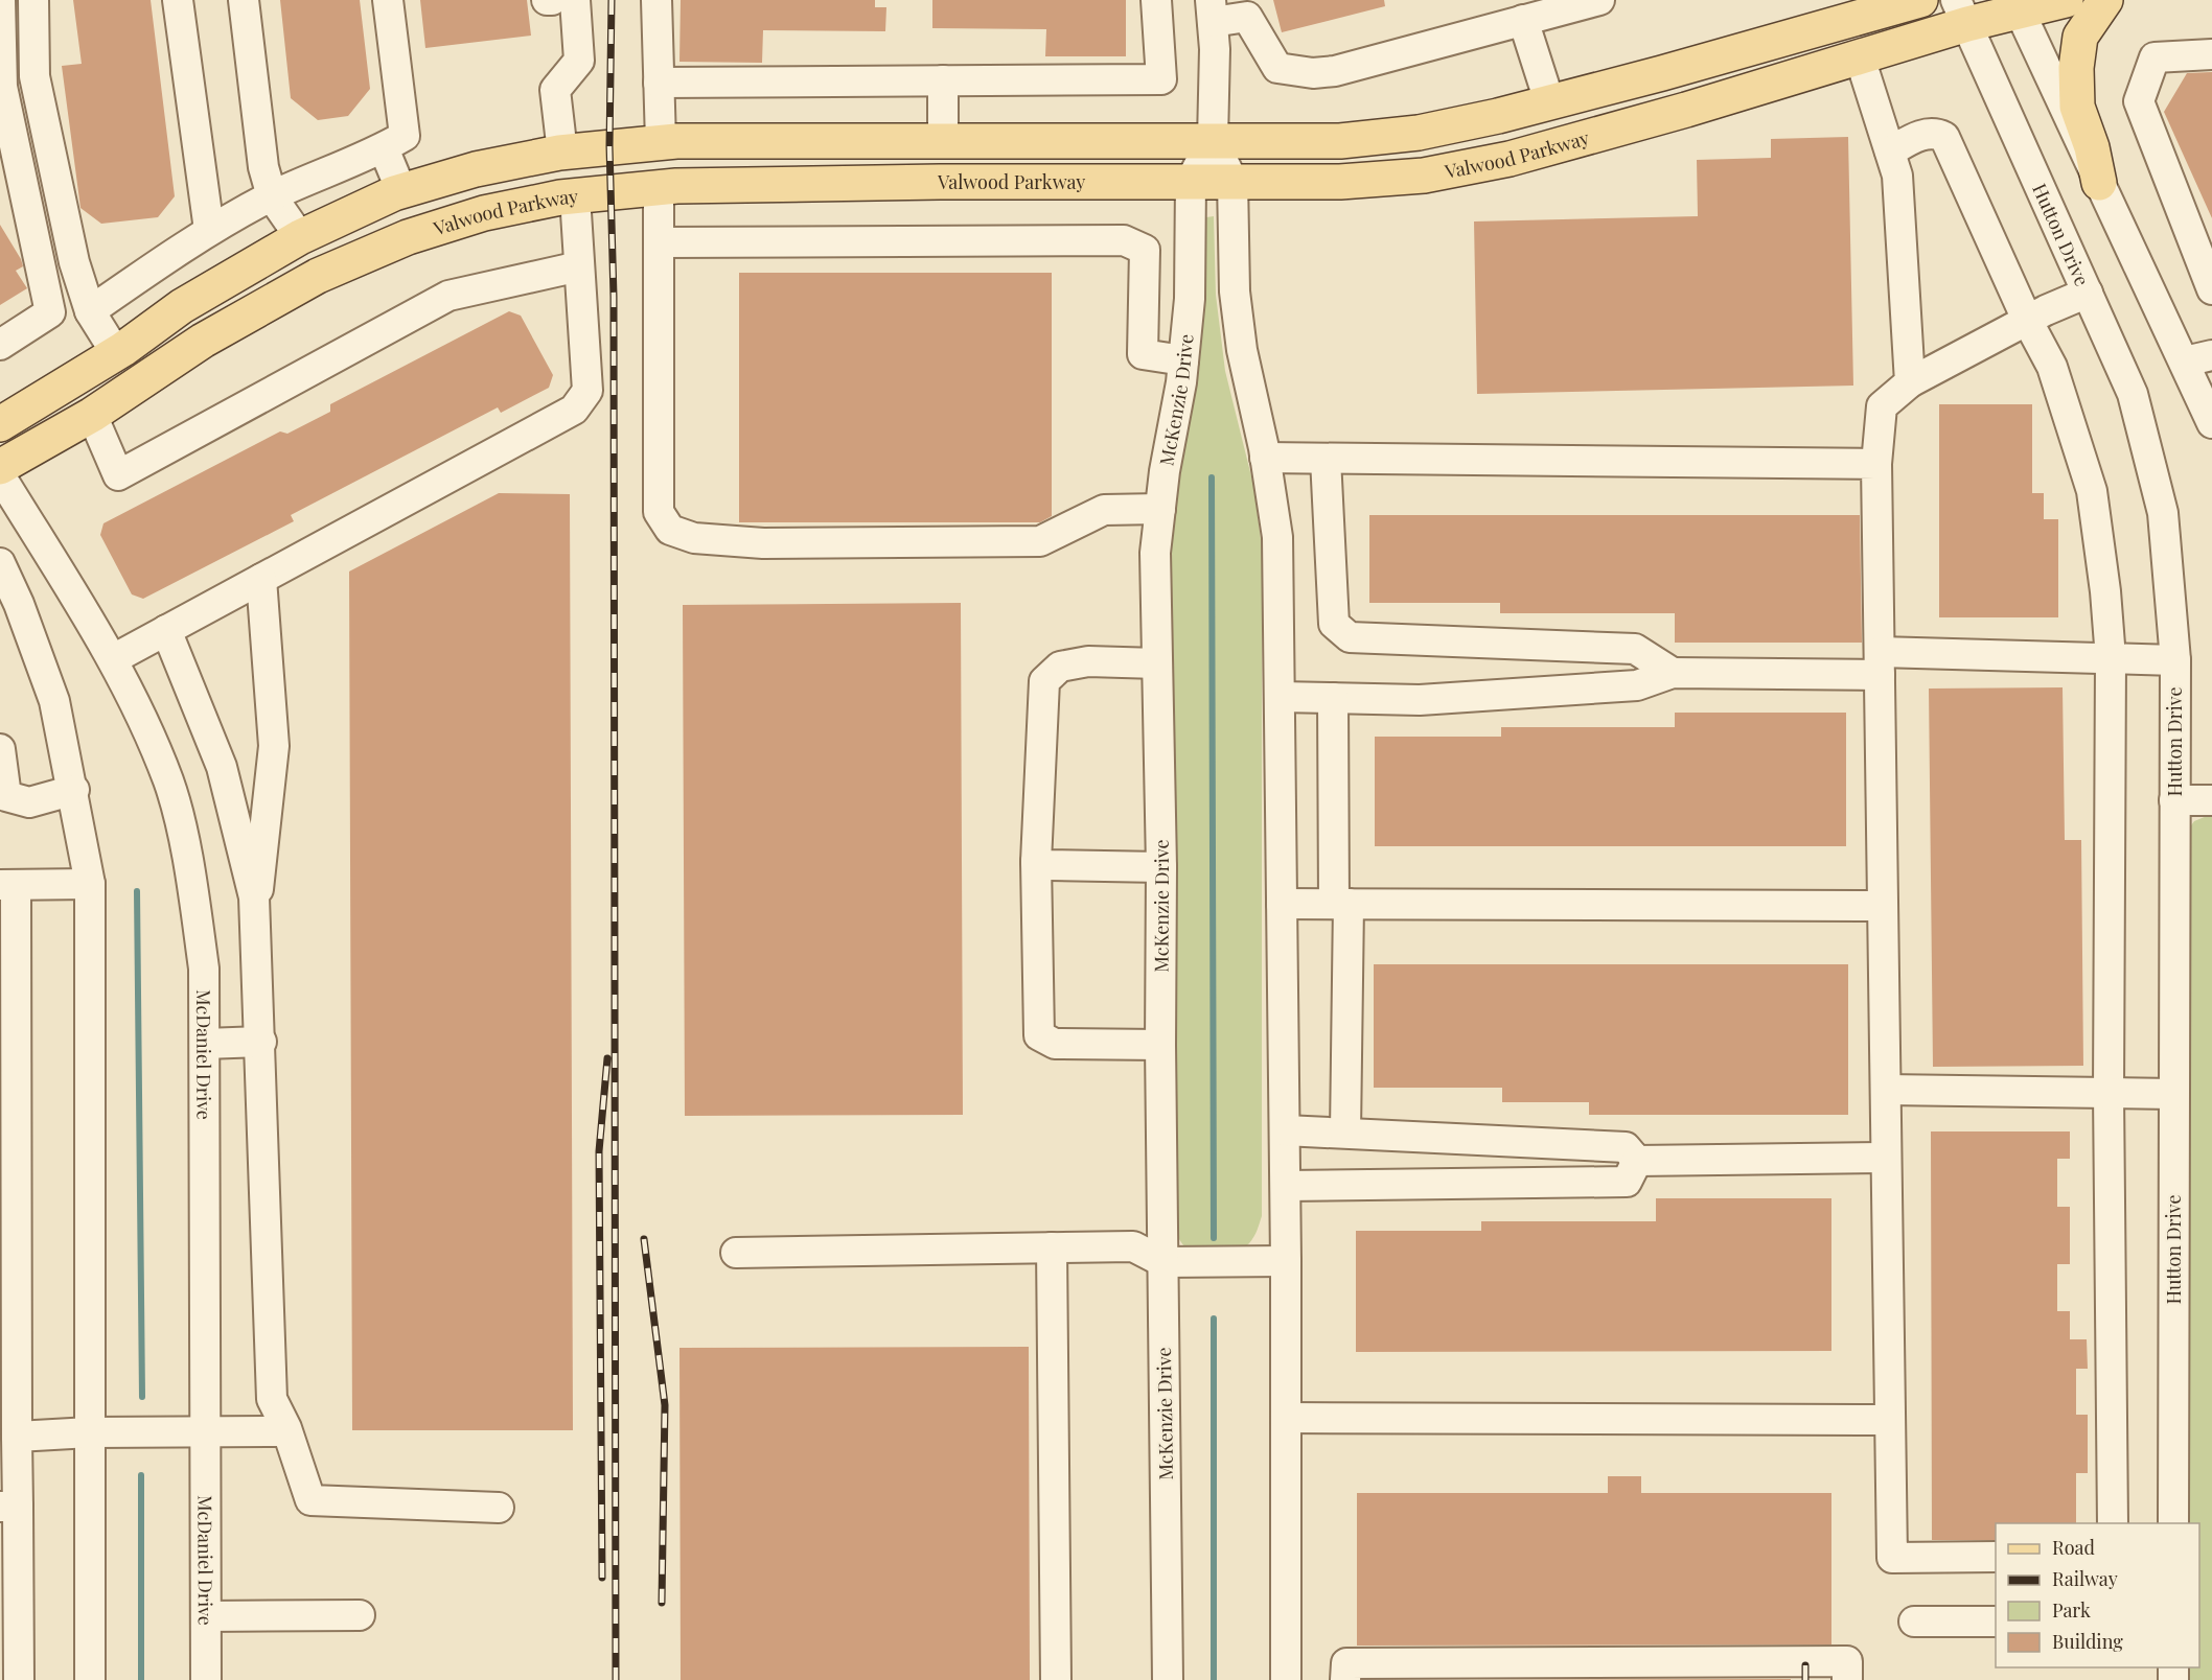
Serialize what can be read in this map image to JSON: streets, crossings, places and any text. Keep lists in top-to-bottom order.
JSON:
{
  "streets": {
    "main road": ["Valwood Parkway"],
    "street": ["Hutton Drive", "McKenzie Drive", "McDaniel Drive"]
  },
  "crossings": [
    ["Valwood Parkway", "Hutton Drive"],
    ["Valwood Parkway", "McKenzie Drive"]
  ],
  "legend": [
    "Road",
    "Railway",
    "Park",
    "Building"
  ]
}
